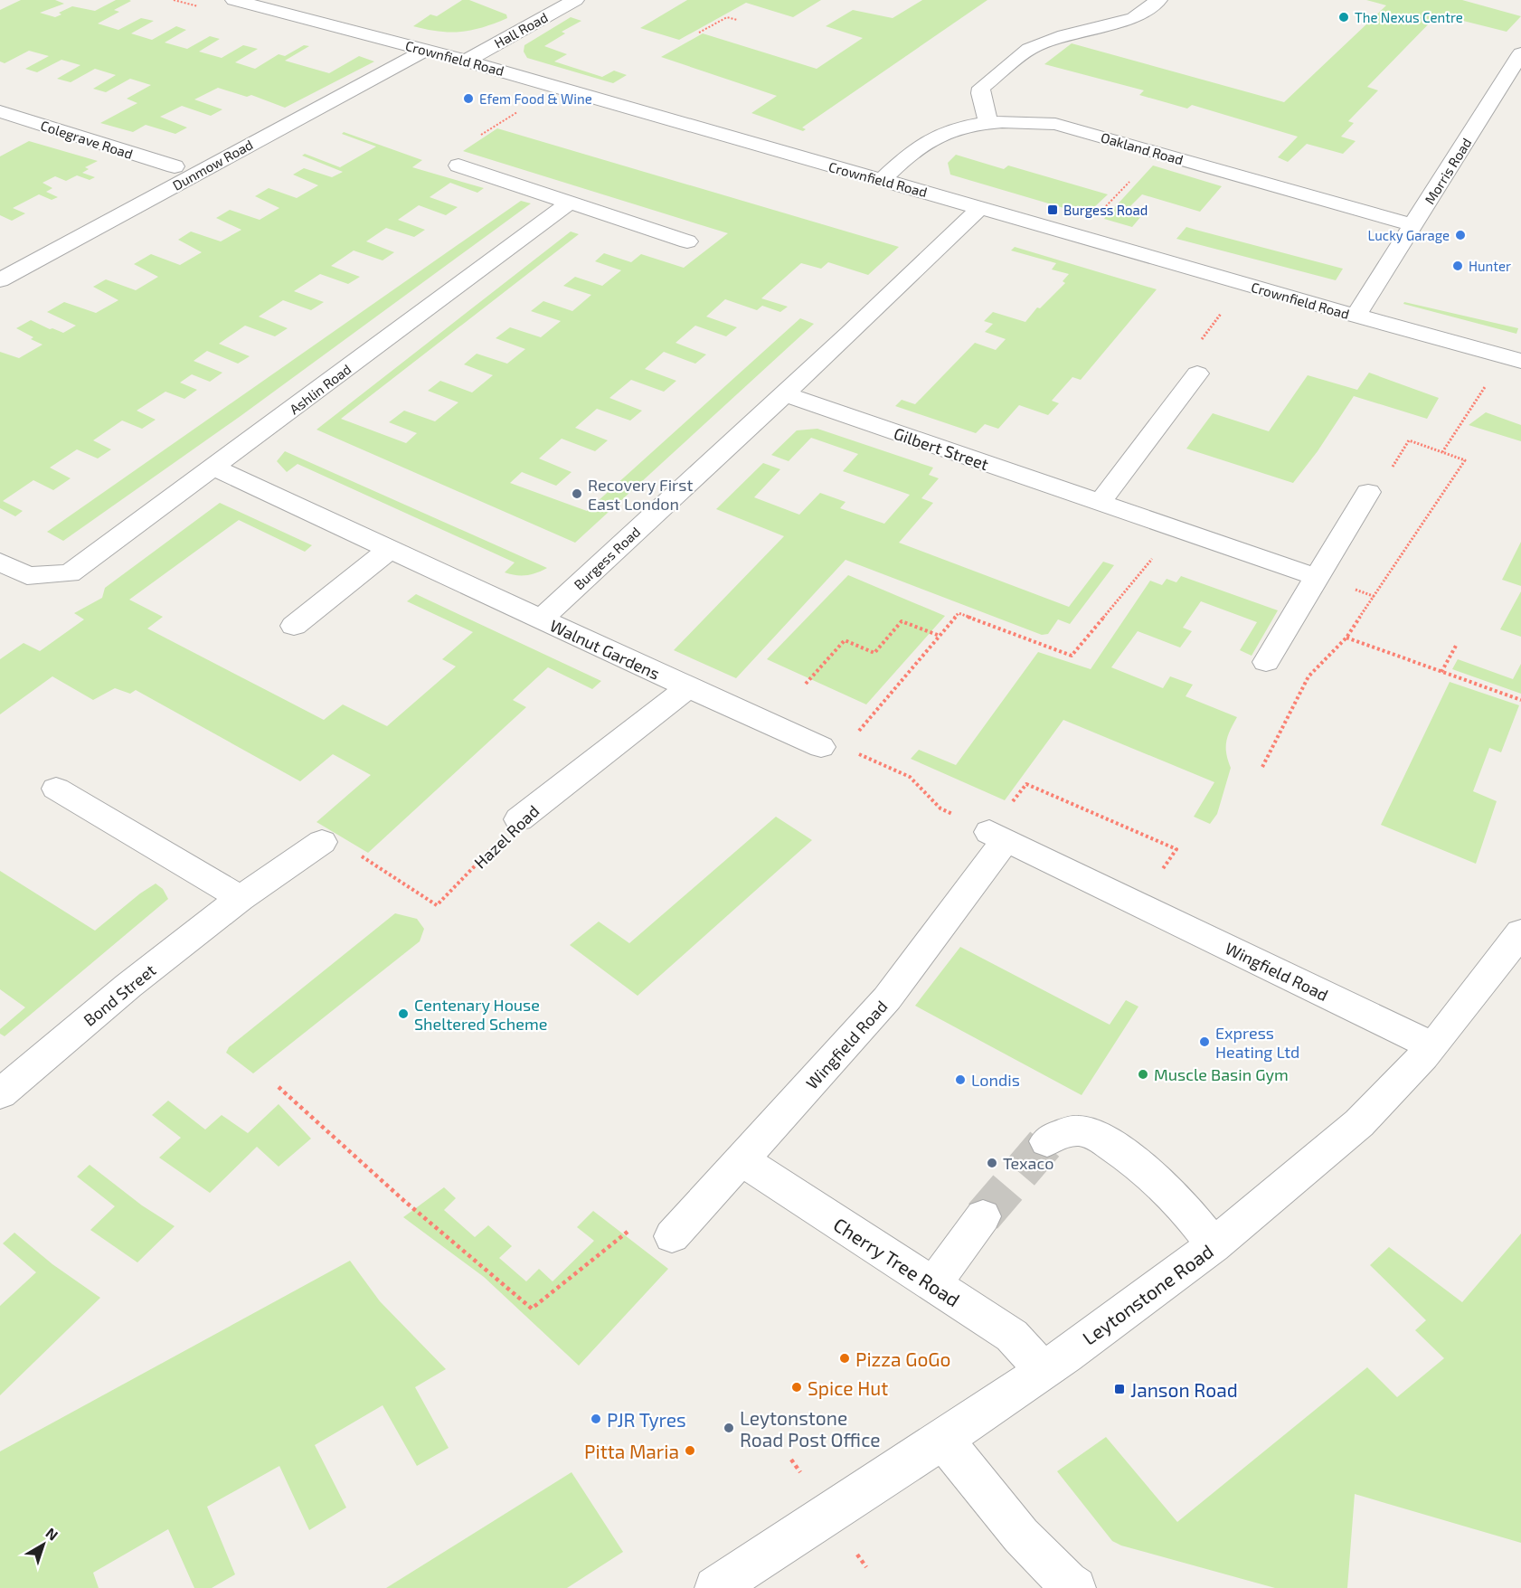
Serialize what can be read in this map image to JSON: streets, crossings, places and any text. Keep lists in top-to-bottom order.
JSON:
{
  "streets": {
    "street": [
      "Hall Road",
      "Crownfield Road",
      "Colegrave Road",
      "Oakland Road",
      "Dunmow Road",
      "Morris Road",
      "Ashlin Road",
      "Gilbert Street",
      "Burgess Road",
      "Walnut Gardens",
      "Hazel Road",
      "Wingfield Road",
      "Bond Street",
      "Cherry Tree Road",
      "Leytonstone Road"
    ]
  },
  "crossings": [
    ["Hall Road", "Crownfield Road"],
    ["Crownfield Road", "Oakland Road"],
    ["Crownfield Road", "Dunmow Road"],
    ["Crownfield Road", "Morris Road"],
    ["Crownfield Road", "Burgess Road"],
    ["Oakland Road", "Morris Road"],
    ["Ashlin Road", "Walnut Gardens"],
    ["Gilbert Street", "Burgess Road"],
    ["Burgess Road", "Walnut Gardens"],
    ["Walnut Gardens", "Hazel Road"],
    ["Hazel Road", "Bond Street"],
    ["Wingfield Road", "Cherry Tree Road"],
    ["Wingfield Road", "Leytonstone Road"],
    ["Cherry Tree Road", "Leytonstone Road"]
  ],
  "places": {
    "other": [
      "The Nexus Centre",
      "Efem Food & Wine",
      "Lucky Garage",
      "Hunter",
      "Recovery First East London",
      "Centenary House Sheltered Scheme",
      "Express Heating Ltd",
      "Muscle Basin Gym",
      "Londis",
      "Texaco",
      "Pizza GoGo",
      "Spice Hut",
      "PJR Tyres",
      "Leytonstone Road Post Office",
      "Pitta Maria"
    ],
    "transit": ["Burgess Road", "Janson Road"]
  },
  "north": "top right"
}
